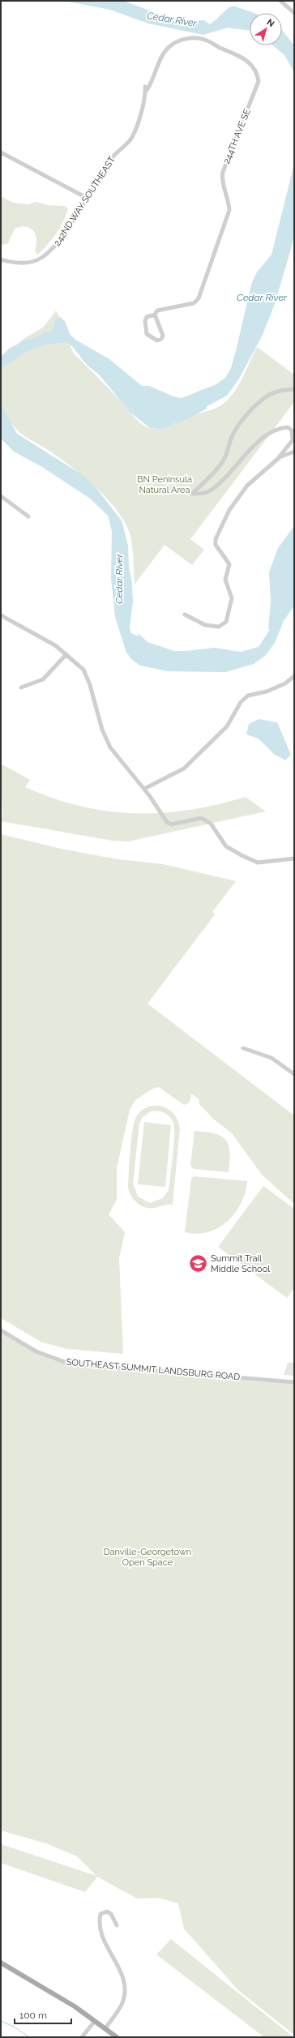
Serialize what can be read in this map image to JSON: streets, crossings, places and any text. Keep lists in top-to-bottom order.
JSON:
{
  "streets": {
    "street": ["244TH AVE SE", "242ND WAY SOUTHEAST", "SOUTHEAST SUMMIT LANDSBURG ROAD"]
  },
  "crossings": [
    ["244TH AVE SE", "242ND WAY SOUTHEAST"]
  ],
  "water": ["Cedar River"],
  "parks": ["BN Peninsula Natural Area", "Danville-Georgetown Open Space"],
  "places": {
    "school or university": ["Summit Trail Middle School"]
  },
  "scale_bar": "100 m",
  "north": "top right"
}
